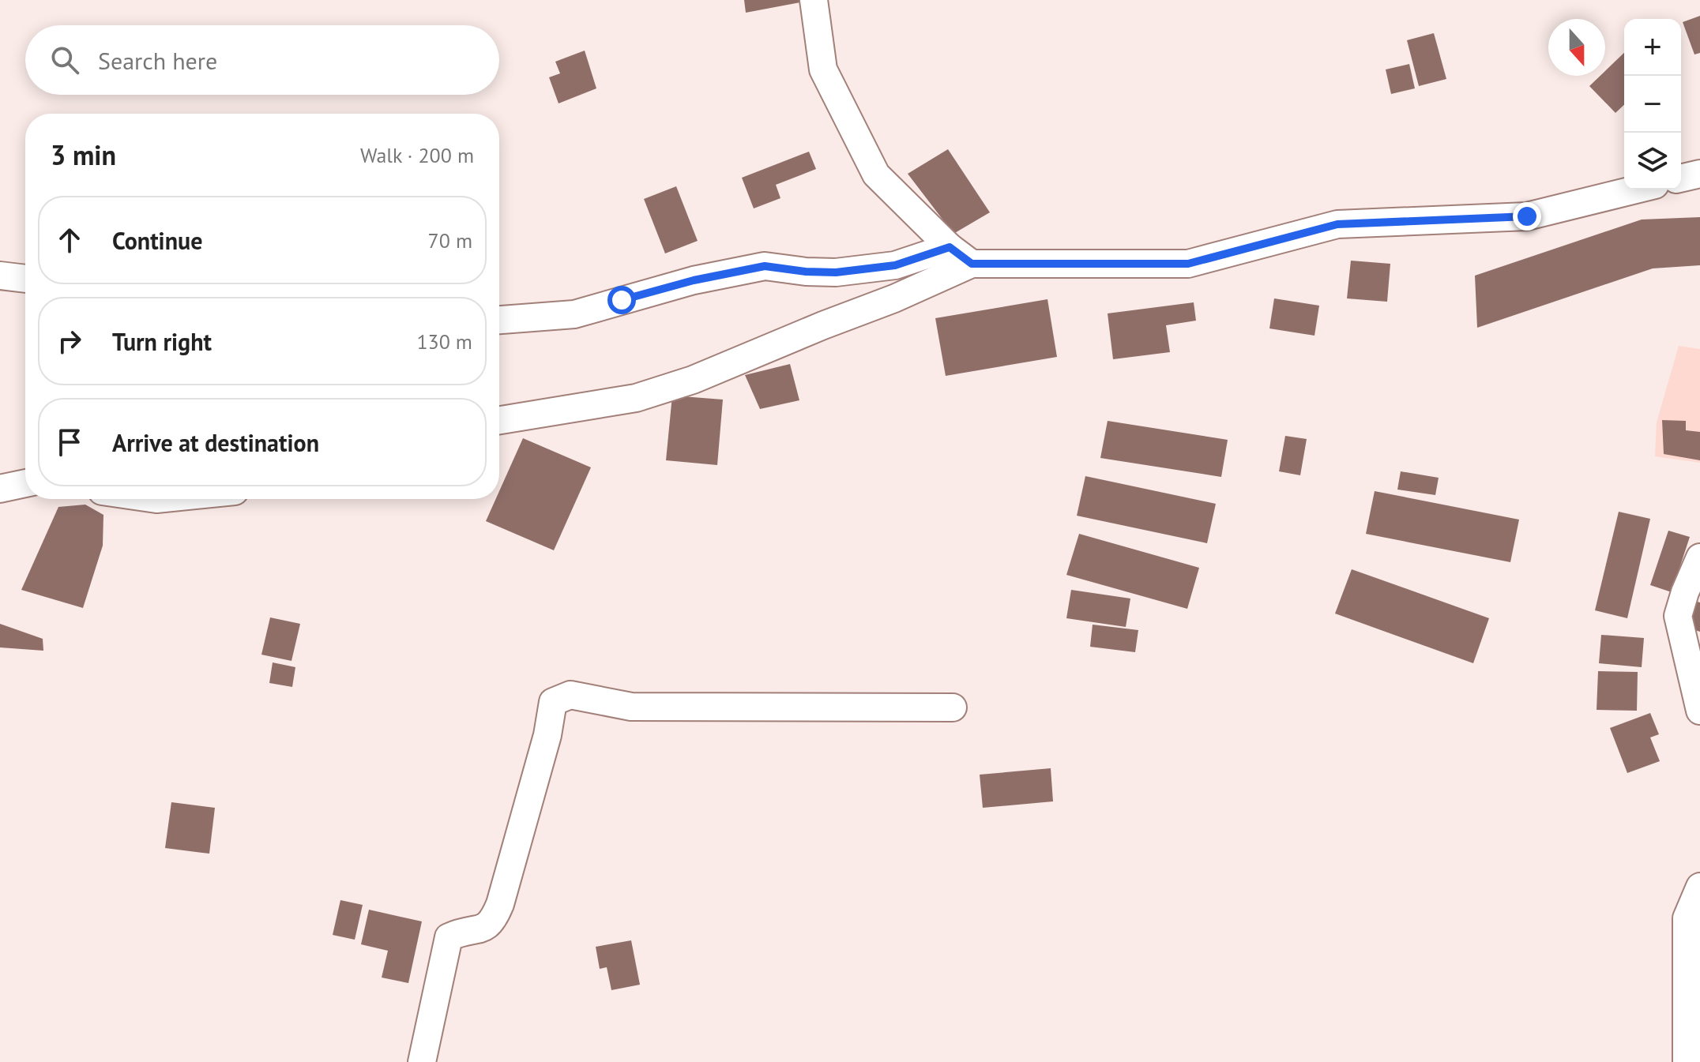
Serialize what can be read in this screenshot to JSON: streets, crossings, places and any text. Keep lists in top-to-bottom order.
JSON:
{
  "north": "bottom",
  "page": {
    "map_buttons": ["+", "−"],
    "search": "Search here",
    "heading": ["3 min", "Walk · 200 m"],
    "list": [
      ["Continue", "70 m"],
      ["Turn right", "130 m"],
      "Arrive at destination"
    ]
  }
}
